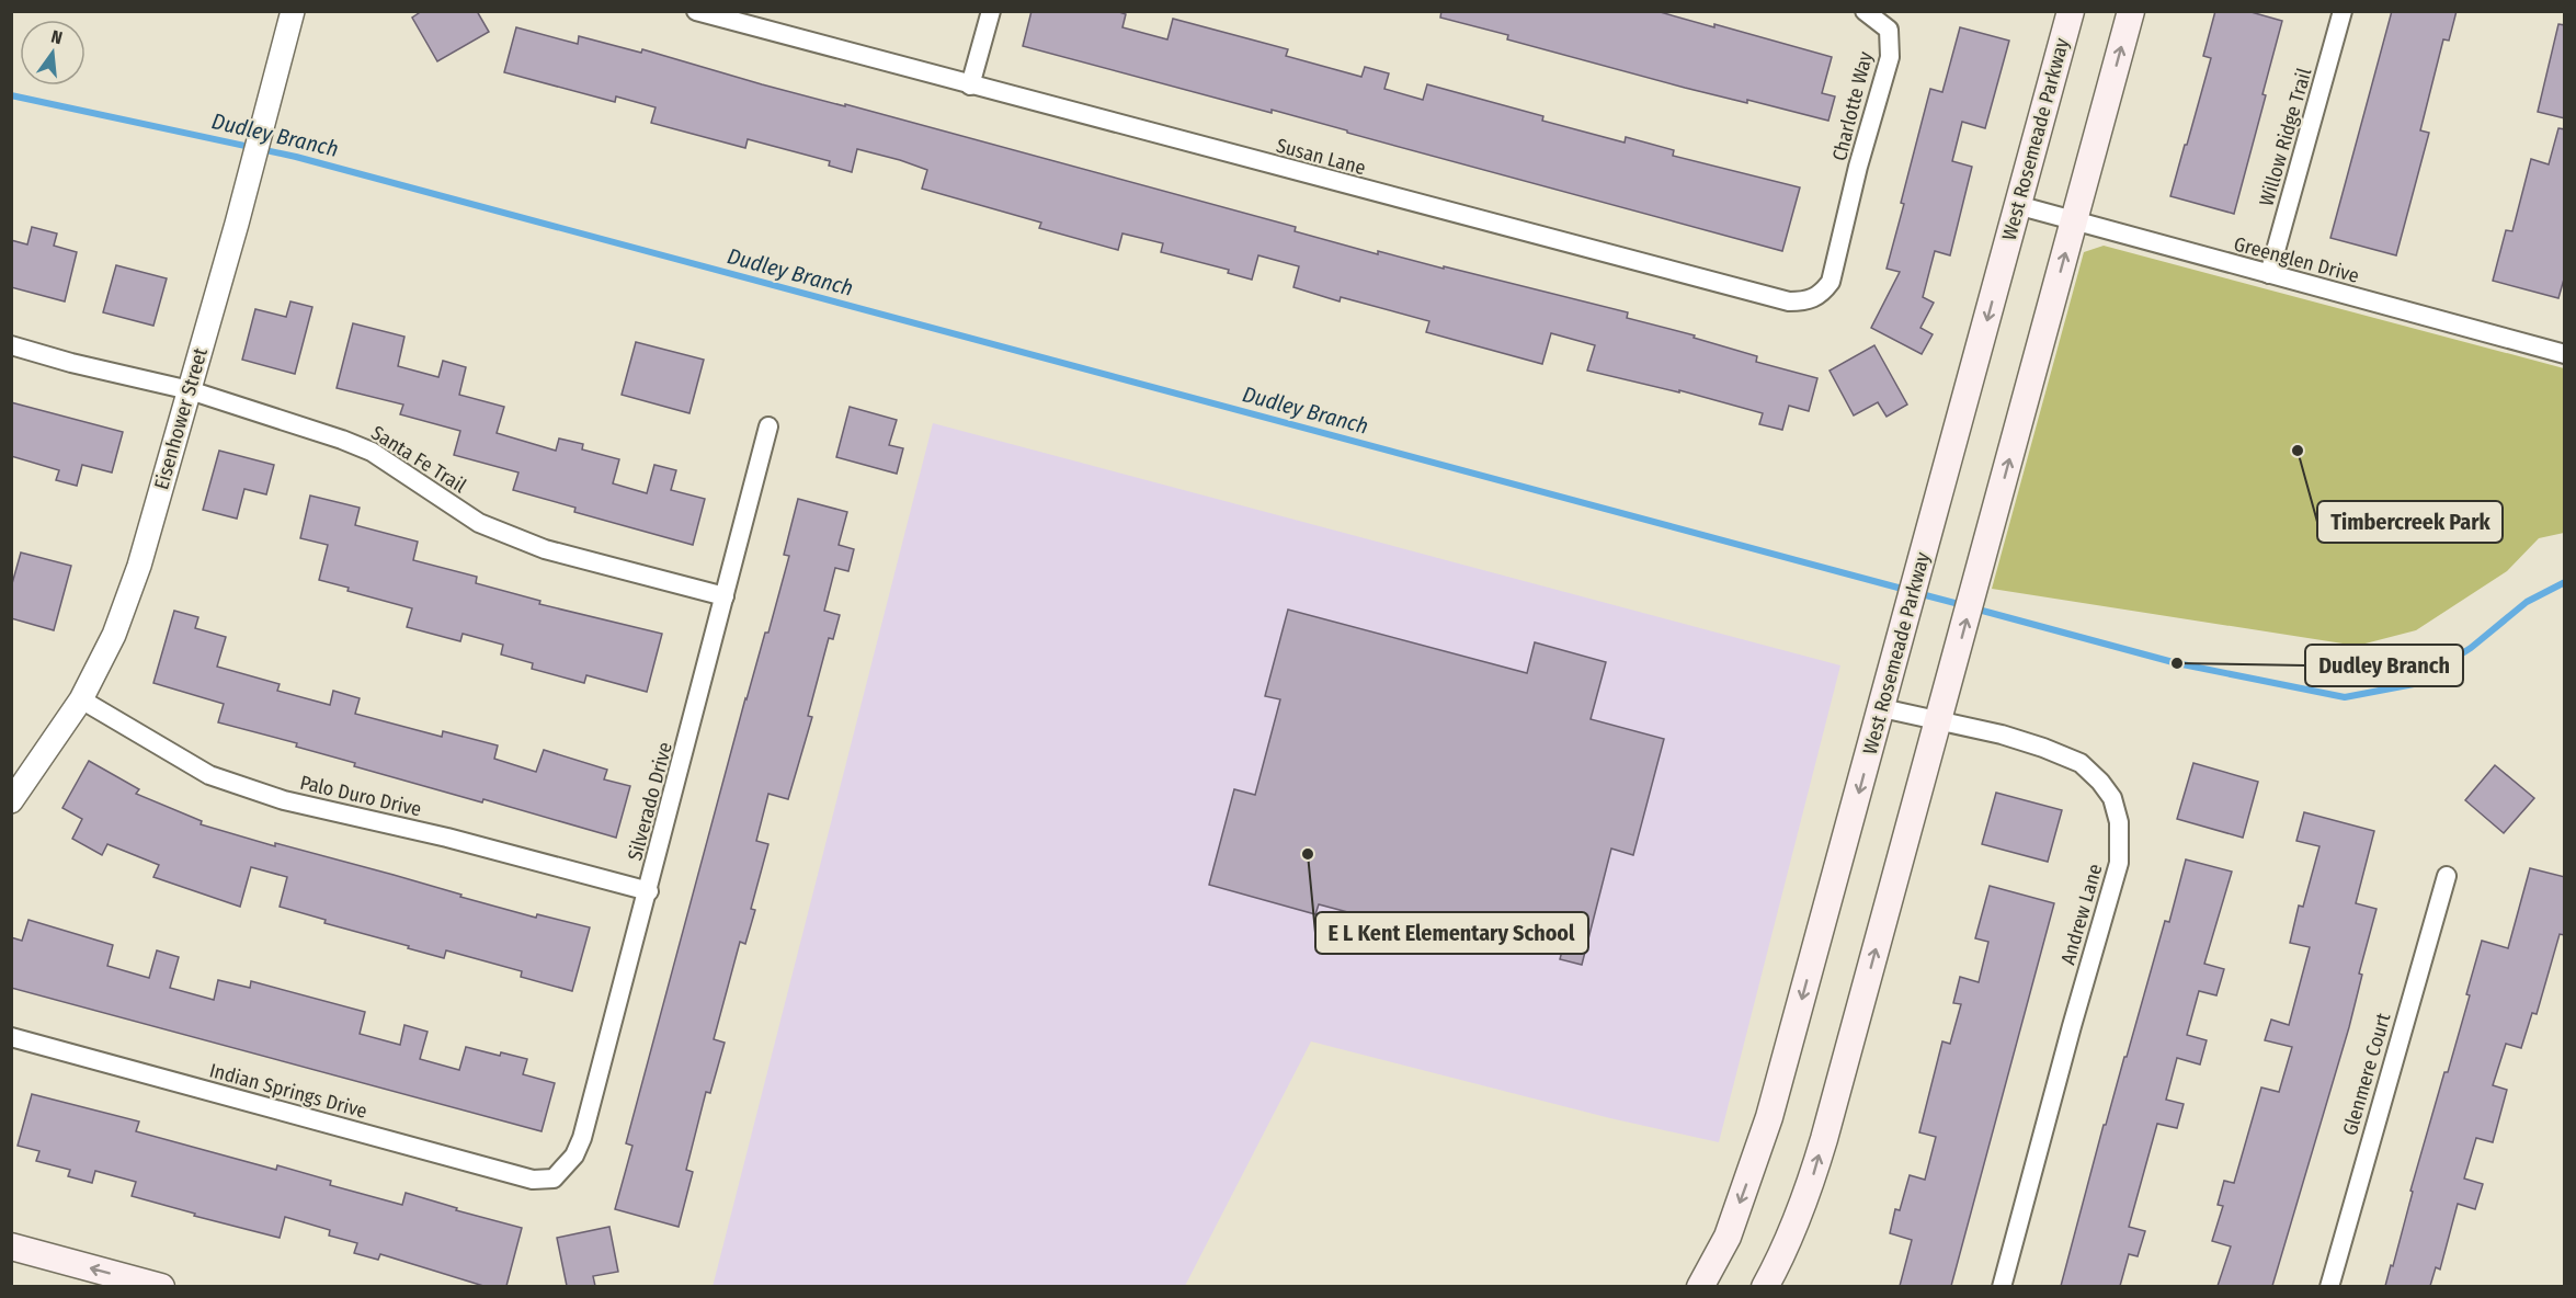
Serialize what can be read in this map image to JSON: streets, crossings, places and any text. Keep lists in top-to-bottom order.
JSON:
{
  "streets": {
    "main road": ["West Rosemeade Parkway"],
    "street": [
      "Charlotte Way",
      "Willow Ridge Trail",
      "Susan Lane",
      "Greenglen Drive",
      "Eisenhower Street",
      "Santa Fe Trail",
      "Palo Duro Drive",
      "Silverado Drive",
      "Andrew Lane",
      "Glenmere Court",
      "Indian Springs Drive"
    ]
  },
  "crossings": [
    ["Charlotte Way", "Susan Lane"],
    ["Willow Ridge Trail", "Greenglen Drive"],
    ["West Rosemeade Parkway", "Greenglen Drive"],
    ["West Rosemeade Parkway", "Andrew Lane"],
    ["Eisenhower Street", "Santa Fe Trail"],
    ["Eisenhower Street", "Palo Duro Drive"],
    ["Santa Fe Trail", "Silverado Drive"],
    ["Palo Duro Drive", "Silverado Drive"],
    ["Silverado Drive", "Indian Springs Drive"]
  ],
  "water": ["Dudley Branch"],
  "places": ["Timbercreek Park", "Dudley Branch", "E L Kent Elementary School"],
  "north": "top"
}
